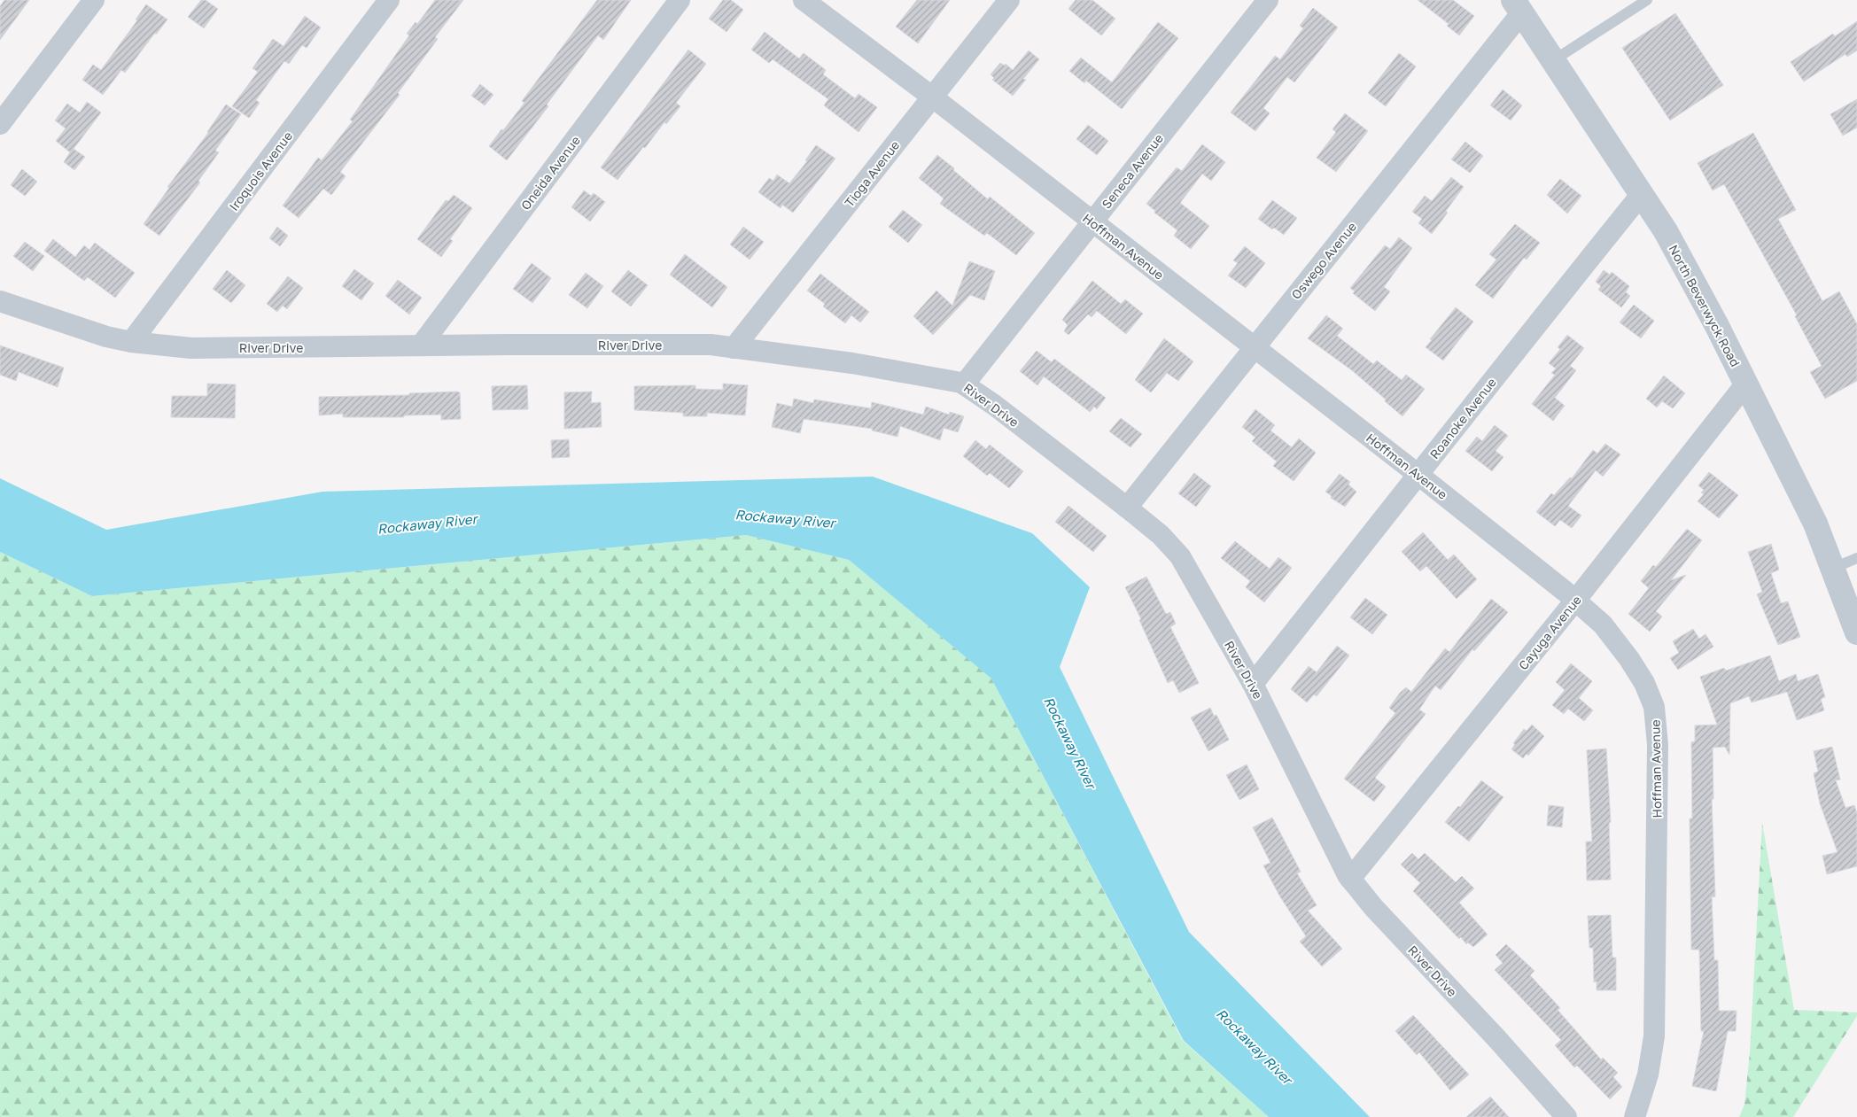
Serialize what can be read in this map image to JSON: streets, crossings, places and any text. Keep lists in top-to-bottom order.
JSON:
{
  "streets": {
    "street": [
      "Iroquois Avenue",
      "Seneca Avenue",
      "Oneida Avenue",
      "Tioga Avenue",
      "Hoffman Avenue",
      "Oswego Avenue",
      "North Beverwyck Road",
      "River Drive",
      "Roanoke Avenue",
      "Cayuga Avenue"
    ]
  },
  "crossings": [
    ["Iroquois Avenue", "River Drive"],
    ["Seneca Avenue", "Hoffman Avenue"],
    ["Seneca Avenue", "River Drive"],
    ["Oneida Avenue", "River Drive"],
    ["Tioga Avenue", "Hoffman Avenue"],
    ["Tioga Avenue", "River Drive"],
    ["Hoffman Avenue", "Oswego Avenue"],
    ["Hoffman Avenue", "Roanoke Avenue"],
    ["Hoffman Avenue", "Cayuga Avenue"],
    ["Oswego Avenue", "North Beverwyck Road"],
    ["Oswego Avenue", "River Drive"],
    ["North Beverwyck Road", "Roanoke Avenue"],
    ["North Beverwyck Road", "Cayuga Avenue"],
    ["River Drive", "Roanoke Avenue"],
    ["River Drive", "Cayuga Avenue"]
  ],
  "water": ["Rockaway River"]
}
